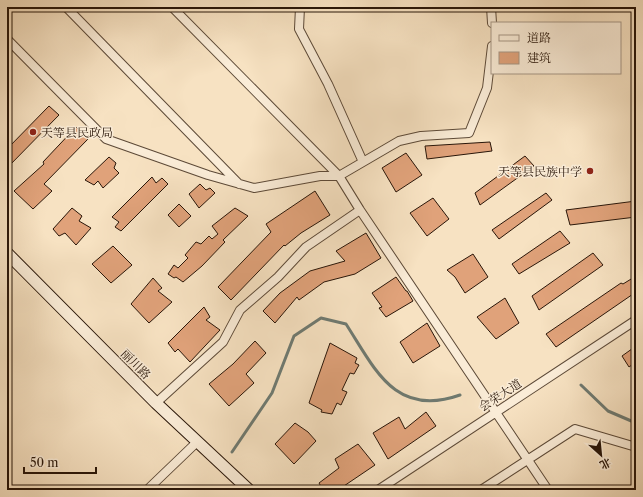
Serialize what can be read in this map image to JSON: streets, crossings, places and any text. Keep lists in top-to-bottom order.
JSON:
{
  "streets": {
    "main road": ["丽川路"],
    "street": ["会荣大道"]
  },
  "places": ["天等县民政局", "天等县民族中学"],
  "legend": ["道路", "建筑"],
  "scale_bar": "50 m",
  "north": "bottom right"
}
